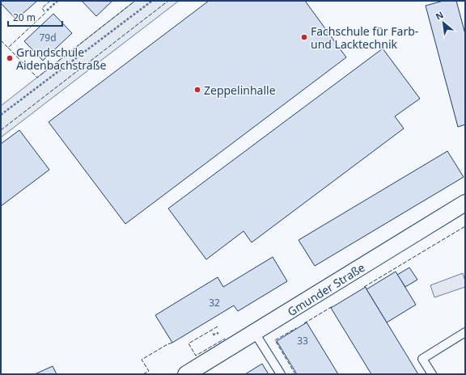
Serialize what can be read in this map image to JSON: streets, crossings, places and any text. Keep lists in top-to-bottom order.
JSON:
{
  "streets": {
    "street": ["Gmunder Straße"]
  },
  "places": ["Fachschule für Farb- und Lacktechnik", "Grundschule Aidenbachstraße", "Zeppelinhalle"],
  "house_numbers": ["79d", "32", "33"],
  "scale_bar": "20 m",
  "north": "top left"
}
